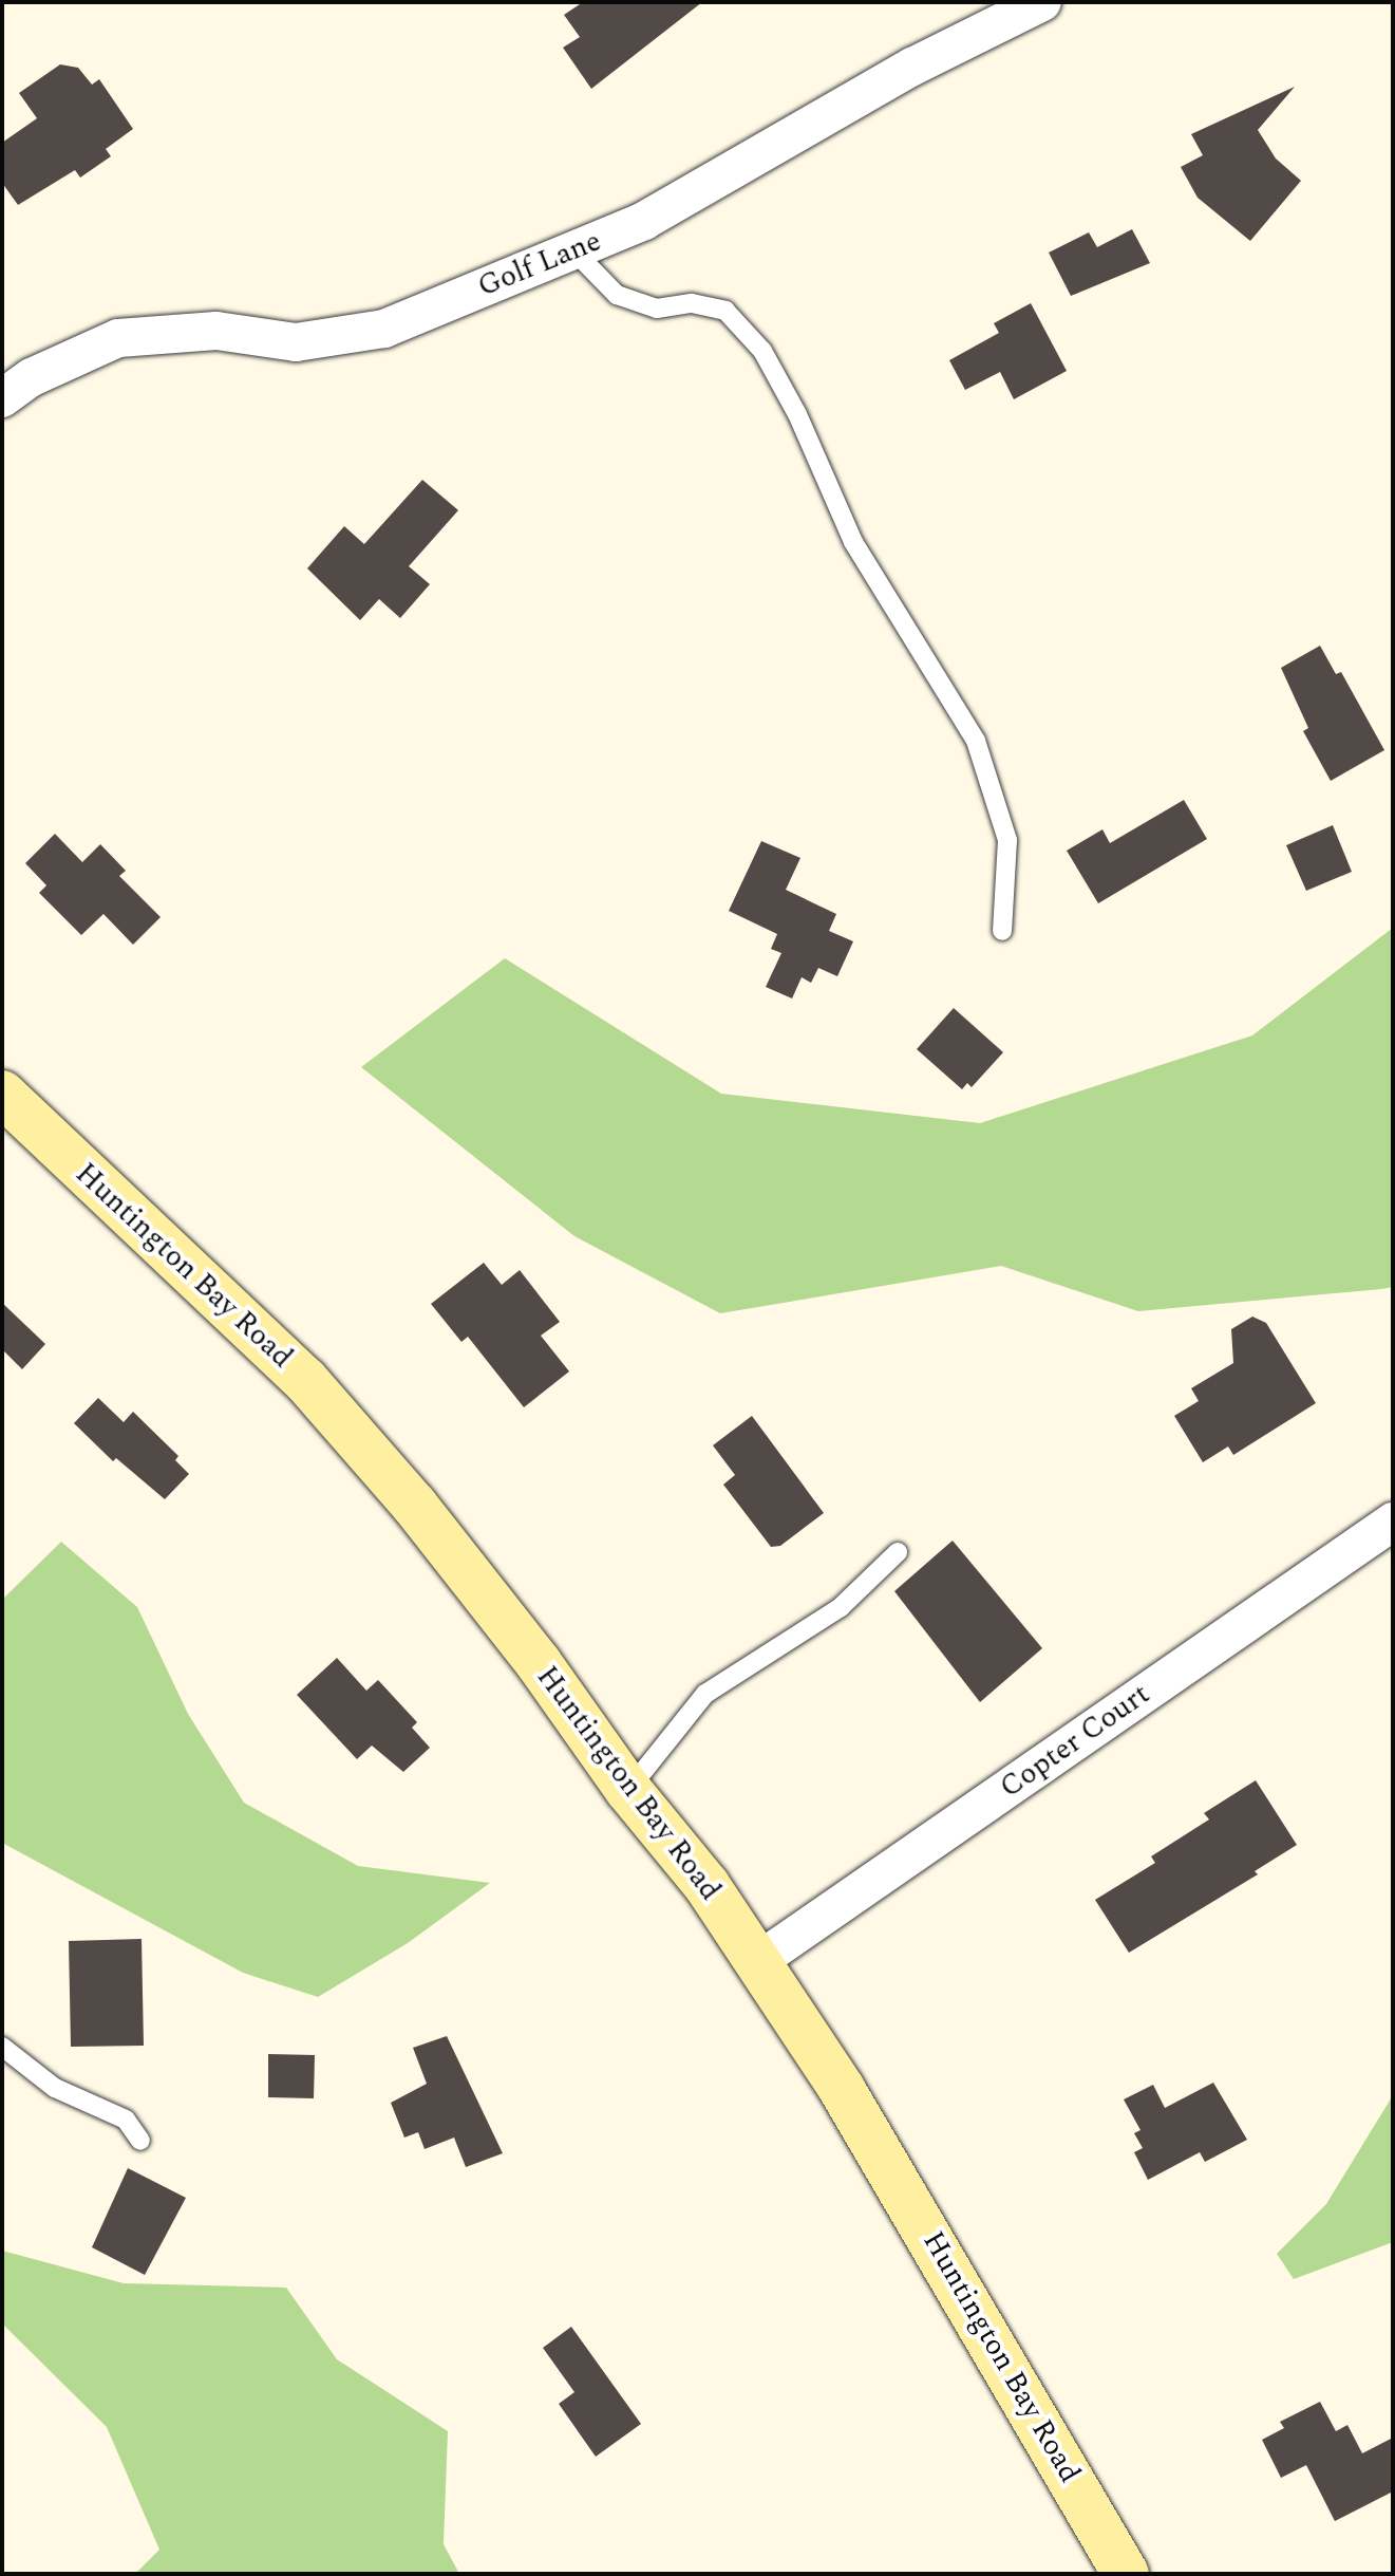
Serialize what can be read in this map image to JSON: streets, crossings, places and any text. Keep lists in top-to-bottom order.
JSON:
{
  "streets": {
    "street": ["Golf Lane", "Huntington Bay Road", "Copter Court"]
  },
  "crossings": [
    ["Huntington Bay Road", "Copter Court"]
  ]
}
